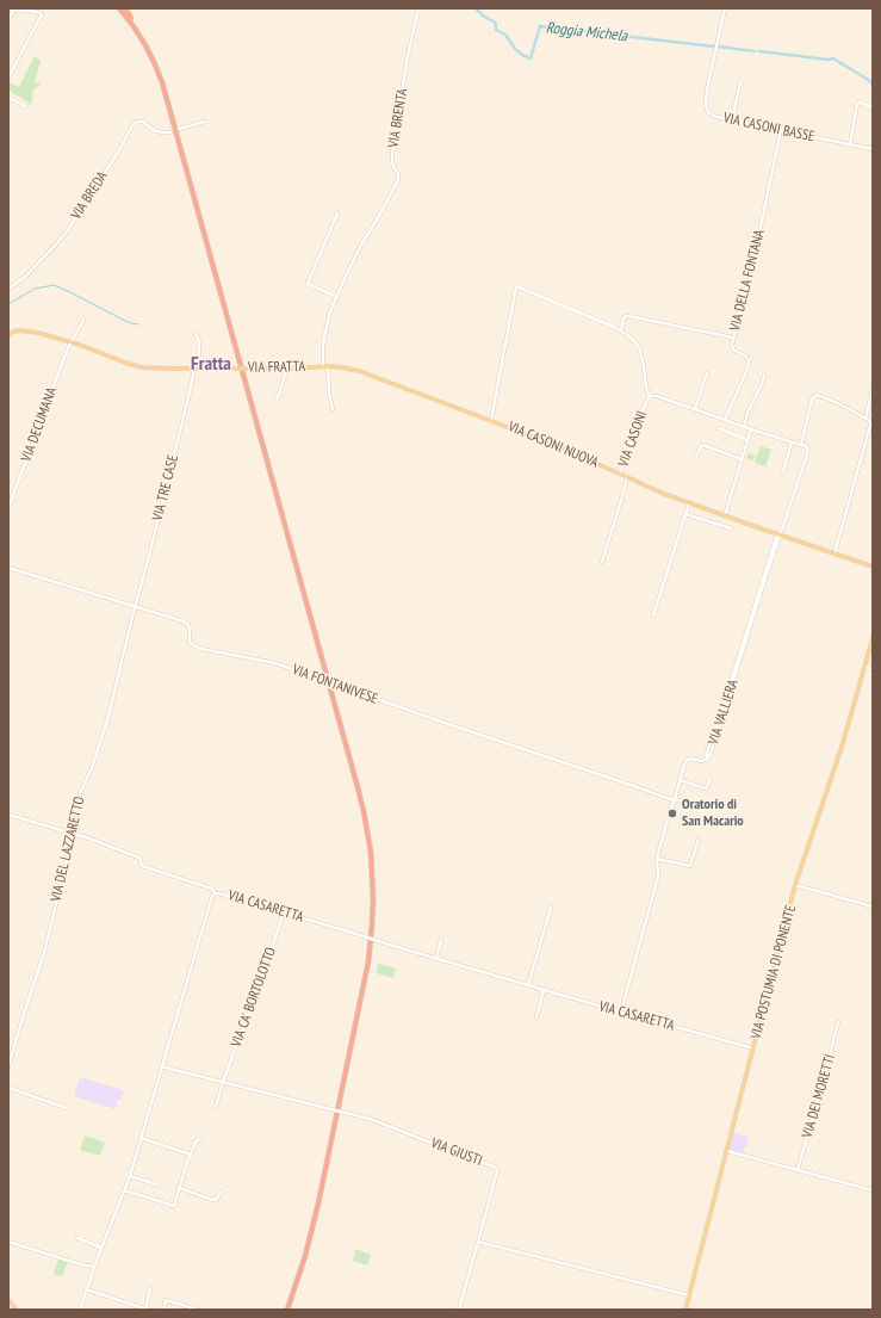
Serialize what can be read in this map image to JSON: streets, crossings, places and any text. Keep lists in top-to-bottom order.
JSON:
{
  "streets": {
    "main road": ["VIA FRATTA", "VIA CASONI NUOVA", "VIA POSTUMIA DI PONENTE"],
    "street": [
      "VIA BRENTA",
      "VIA CASONI BASSE",
      "VIA BREDA",
      "VIA DELLA FONTANA",
      "VIA DECUMANA",
      "VIA CASONI",
      "VIA TRE CASE",
      "VIA FONTANIVESE",
      "VIA VALLIERA",
      "VIA DEL LAZZARETTO",
      "VIA CASARETTA",
      "VIA CA' BORTOLOTTO",
      "VIA DEI MORETTI",
      "VIA GIUSTI"
    ]
  },
  "crossings": [
    ["VIA BRENTA", "VIA FRATTA"],
    ["VIA CASONI BASSE", "VIA DELLA FONTANA"],
    ["VIA FRATTA", "VIA DECUMANA"],
    ["VIA FRATTA", "VIA CASONI NUOVA"],
    ["VIA FRATTA", "VIA TRE CASE"],
    ["VIA CASONI", "VIA CASONI NUOVA"],
    ["VIA CASONI", "VIA VALLIERA"],
    ["VIA CASONI NUOVA", "VIA VALLIERA"],
    ["VIA TRE CASE", "VIA FONTANIVESE"],
    ["VIA TRE CASE", "VIA DEL LAZZARETTO"],
    ["VIA FONTANIVESE", "VIA DEL LAZZARETTO"],
    ["VIA CASARETTA", "VIA POSTUMIA DI PONENTE"],
    ["VIA CASARETTA", "VIA CA' BORTOLOTTO"],
    ["VIA CASARETTA", "VIA GIUSTI"],
    ["VIA CA' BORTOLOTTO", "VIA GIUSTI"]
  ],
  "districts": ["Fratta"],
  "water": ["Roggia Michela"],
  "places": ["Oratorio di San Macario"]
}
